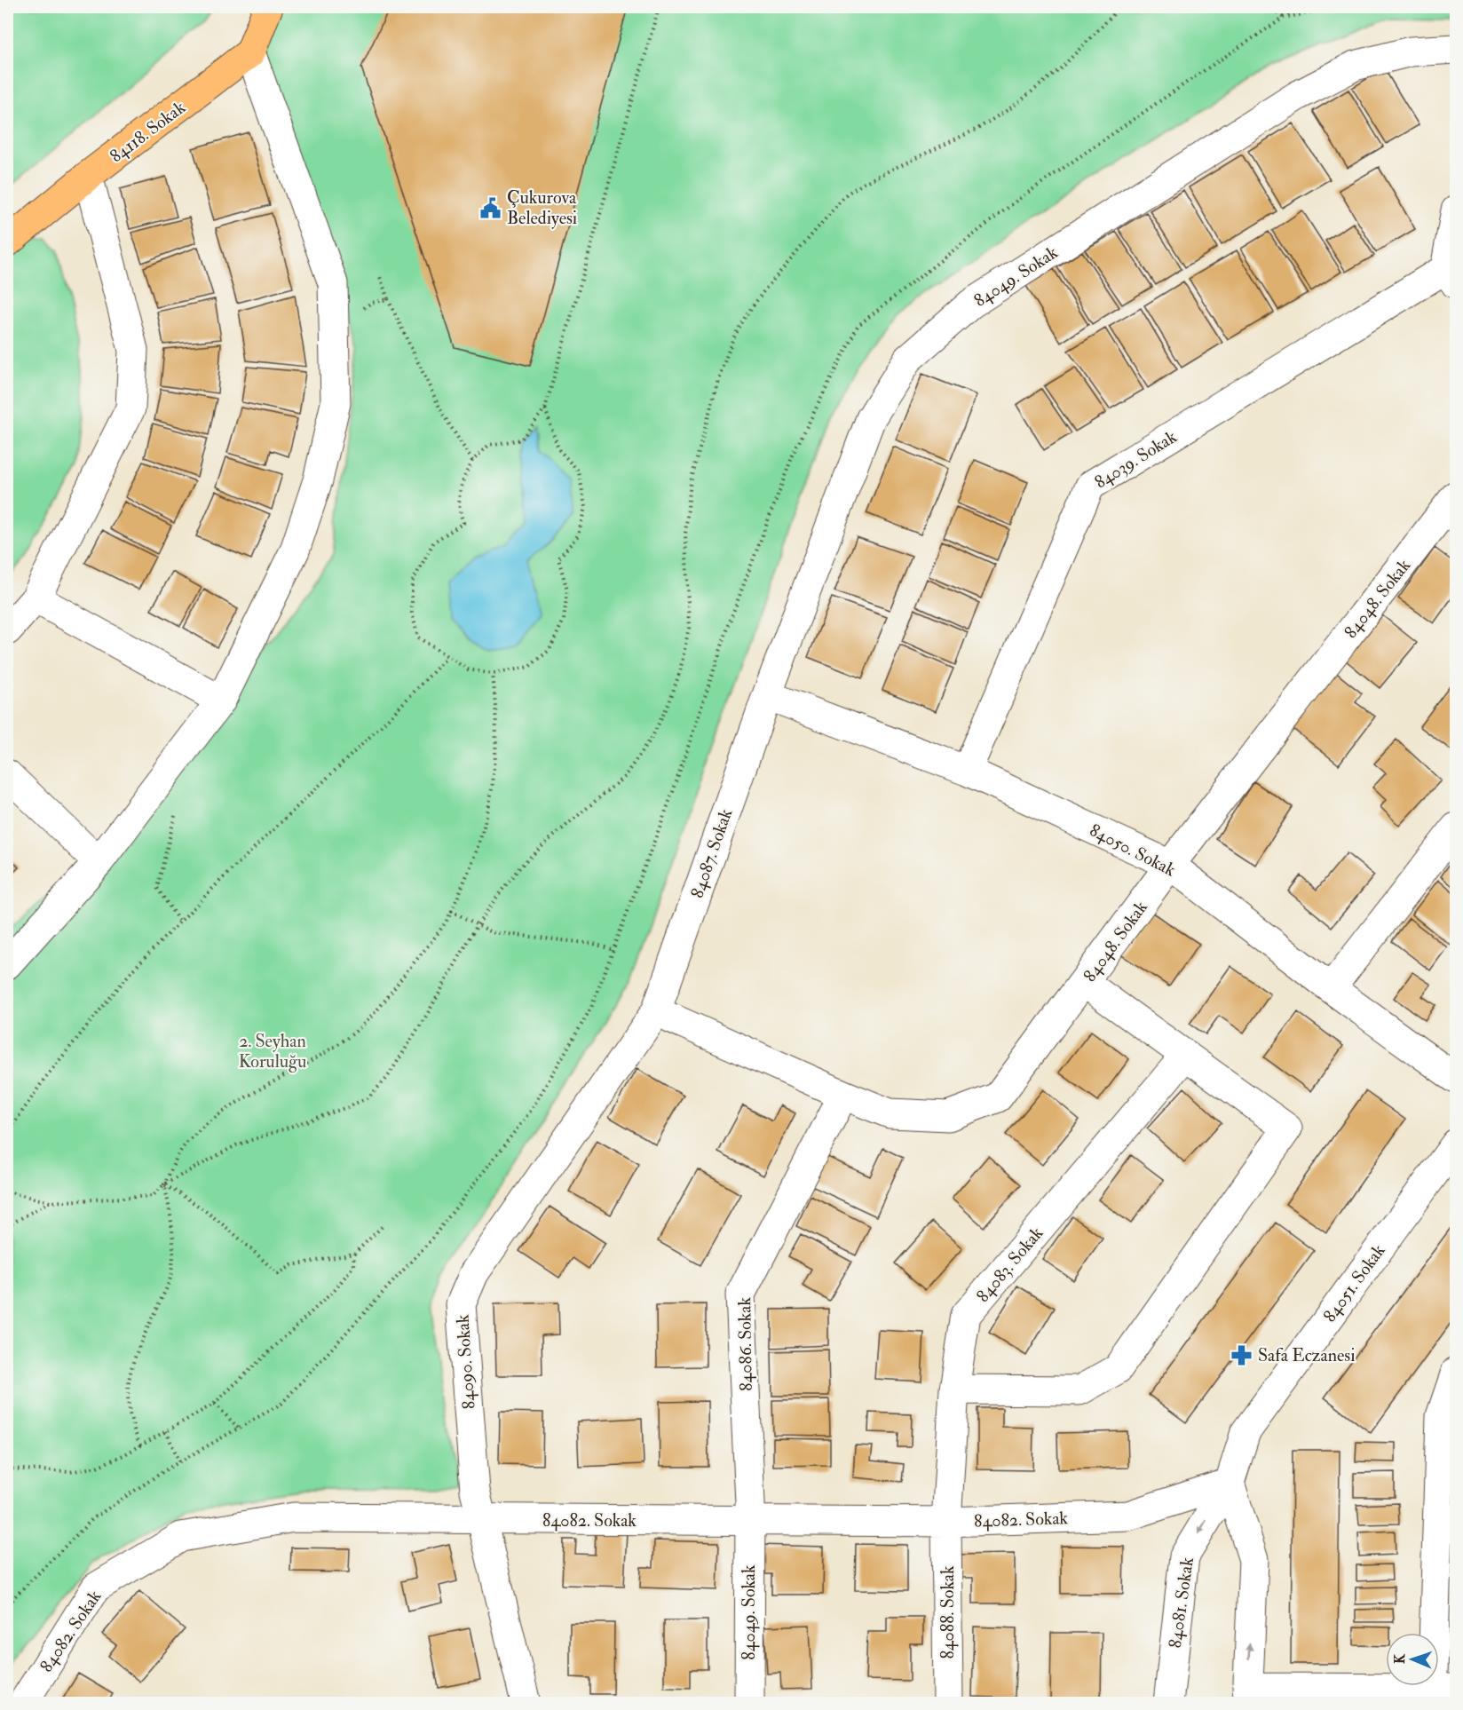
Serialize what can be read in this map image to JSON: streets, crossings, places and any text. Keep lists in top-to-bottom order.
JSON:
{
  "streets": {
    "main road": ["84118. Sokak"],
    "street": [
      "84049. Sokak",
      "84039. Sokak",
      "84048. Sokak",
      "84050. Sokak",
      "84087. Sokak",
      "84083. Sokak",
      "84051. Sokak",
      "84086. Sokak",
      "84090. Sokak",
      "84082. Sokak",
      "84081. Sokak",
      "84088. Sokak"
    ]
  },
  "crossings": [
    ["84049. Sokak", "84050. Sokak"],
    ["84049. Sokak", "84087. Sokak"],
    ["84049. Sokak", "84086. Sokak"],
    ["84049. Sokak", "84082. Sokak"],
    ["84039. Sokak", "84050. Sokak"],
    ["84048. Sokak", "84050. Sokak"],
    ["84048. Sokak", "84087. Sokak"],
    ["84048. Sokak", "84086. Sokak"],
    ["84048. Sokak", "84090. Sokak"],
    ["84050. Sokak", "84087. Sokak"],
    ["84087. Sokak", "84090. Sokak"],
    ["84083. Sokak", "84082. Sokak"],
    ["84083. Sokak", "84088. Sokak"],
    ["84051. Sokak", "84082. Sokak"],
    ["84051. Sokak", "84081. Sokak"],
    ["84086. Sokak", "84082. Sokak"],
    ["84090. Sokak", "84082. Sokak"],
    ["84082. Sokak", "84081. Sokak"],
    ["84082. Sokak", "84088. Sokak"]
  ],
  "parks": ["2. Seyhan Koruluğu"],
  "places": {
    "public building": ["Çukurova Belediyesi"],
    "pharmacy": ["Safa Eczanesi"]
  },
  "north": "left"
}
